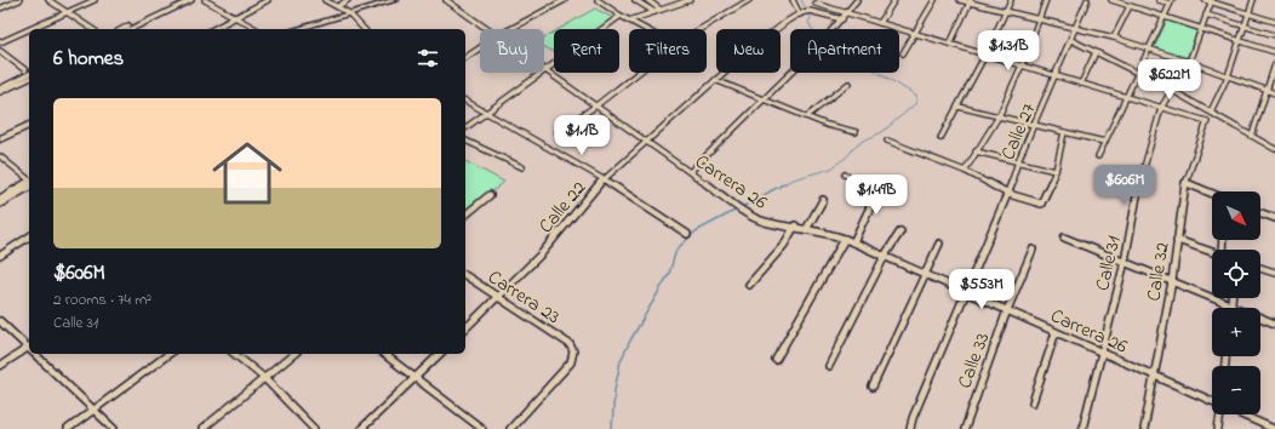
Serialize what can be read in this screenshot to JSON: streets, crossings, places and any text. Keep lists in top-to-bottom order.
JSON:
{
  "streets": {
    "street": [
      "Calle 27",
      "Carrera 26",
      "Calle 22",
      "Calle 31",
      "Calle 32",
      "Carrera 23",
      "Calle 33"
    ]
  },
  "crossings": [
    ["Carrera 26", "Calle 22"],
    ["Carrera 26", "Calle 31"],
    ["Carrera 26", "Calle 32"],
    ["Carrera 26", "Calle 33"],
    ["Calle 22", "Carrera 23"],
    ["Calle 31", "Calle 32"]
  ],
  "north": "bottom right",
  "page": {
    "chip": [
      "Buy",
      "Rent",
      "Filters",
      "New",
      "Apartment"
    ],
    "heading": "6 homes",
    "price": [
      "$1.31B",
      "$622M",
      "$1.1B",
      "$606M",
      "$1.49B",
      "$553M"
    ],
    "list": [
      {
        "name": "$606M",
        "note": "2 rooms · 74 m² · Calle 31"
      }
    ],
    "map_buttons": ["+", "−"]
  }
}
